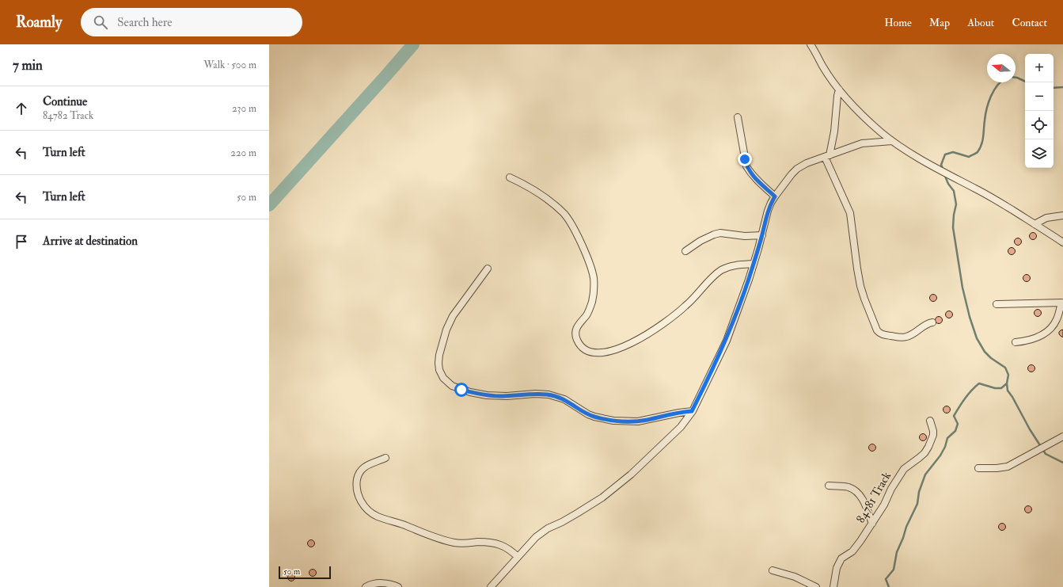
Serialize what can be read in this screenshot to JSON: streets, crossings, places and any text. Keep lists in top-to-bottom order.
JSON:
{
  "streets": {
    "street": ["84781 Track"]
  },
  "scale_bar": "50 m",
  "north": "left",
  "page": {
    "header": "Roamly",
    "search": "Search here",
    "nav": [
      "Home",
      "Map",
      "About",
      "Contact"
    ],
    "heading": ["7 min", "Walk · 500 m"],
    "map_buttons": ["+", "−"],
    "list": [
      ["Continue", "84782 Track", "230 m"],
      ["Turn left", "220 m"],
      ["Turn left", "50 m"],
      "Arrive at destination"
    ],
    "scale": "50 m"
  }
}
